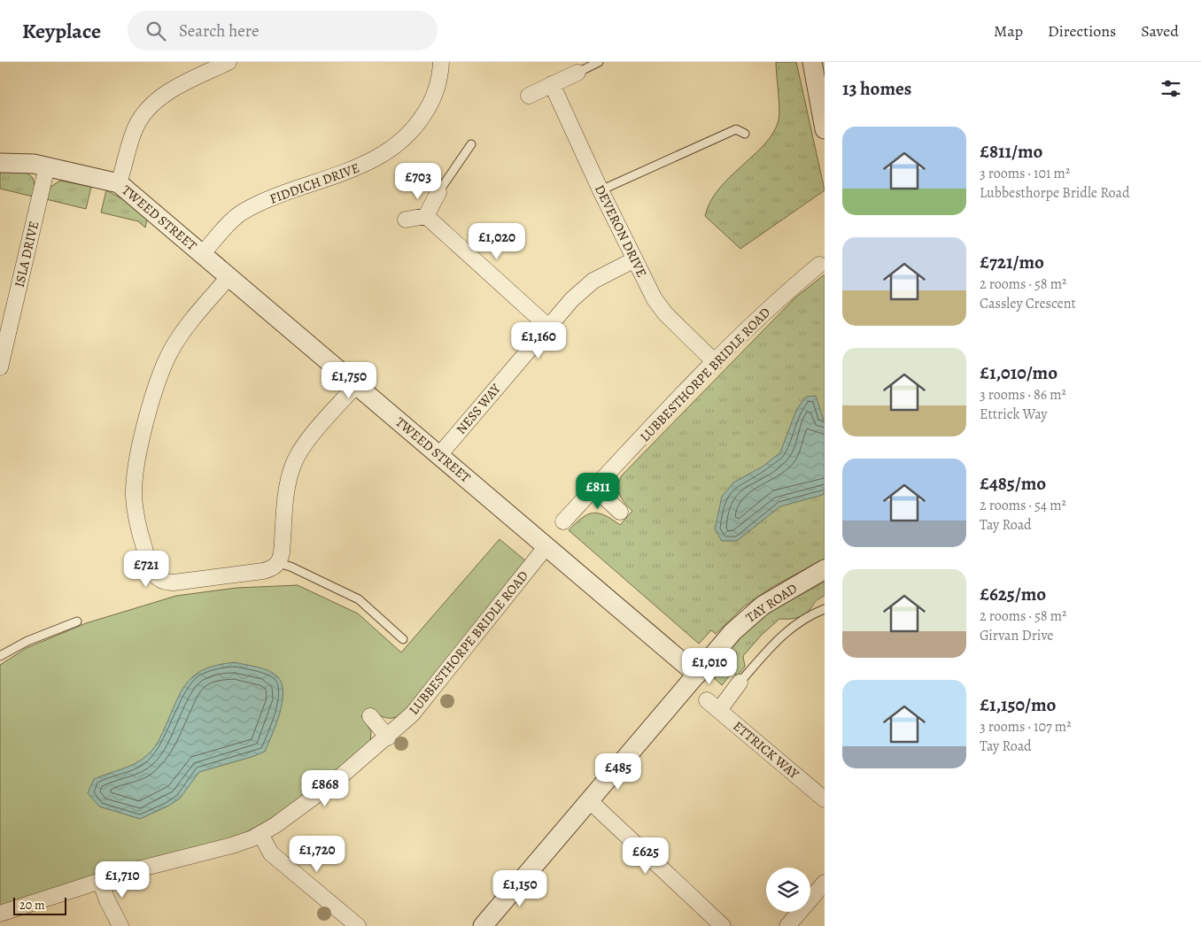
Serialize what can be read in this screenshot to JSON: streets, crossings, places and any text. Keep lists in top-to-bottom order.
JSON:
{
  "streets": {
    "street": [
      "FIDDICH DRIVE",
      "TWEED STREET",
      "DEVERON DRIVE",
      "ISLA DRIVE",
      "LUBBESTHORPE BRIDLE ROAD",
      "NESS WAY",
      "TAY ROAD",
      "ETTRICK WAY"
    ]
  },
  "crossings": [
    ["FIDDICH DRIVE", "TWEED STREET"],
    ["TWEED STREET", "ISLA DRIVE"],
    ["TWEED STREET", "LUBBESTHORPE BRIDLE ROAD"],
    ["TWEED STREET", "NESS WAY"],
    ["TWEED STREET", "TAY ROAD"],
    ["DEVERON DRIVE", "LUBBESTHORPE BRIDLE ROAD"],
    ["DEVERON DRIVE", "NESS WAY"]
  ],
  "scale_bar": "20 m",
  "page": {
    "header": "Keyplace",
    "search": "Search here",
    "nav": ["Map", "Directions", "Saved"],
    "heading": "13 homes",
    "list": [
      {
        "name": "£811/mo",
        "note": "3 rooms · 101 m² · Lubbesthorpe Bridle Road"
      },
      {
        "name": "£721/mo",
        "note": "2 rooms · 58 m² · Cassley Crescent"
      },
      {
        "name": "£1,010/mo",
        "note": "3 rooms · 86 m² · Ettrick Way"
      },
      {
        "name": "£485/mo",
        "note": "2 rooms · 54 m² · Tay Road"
      },
      {
        "name": "£625/mo",
        "note": "2 rooms · 58 m² · Girvan Drive"
      },
      {
        "name": "£1,150/mo",
        "note": "3 rooms · 107 m² · Tay Road"
      }
    ],
    "price": [
      "£703",
      "£1,020",
      "£1,160",
      "£1,750",
      "£811",
      "£721",
      "£1,010",
      "£485",
      "£868",
      "£1,720",
      "£625",
      "£1,710",
      "£1,150"
    ],
    "scale": "20 m"
  }
}
